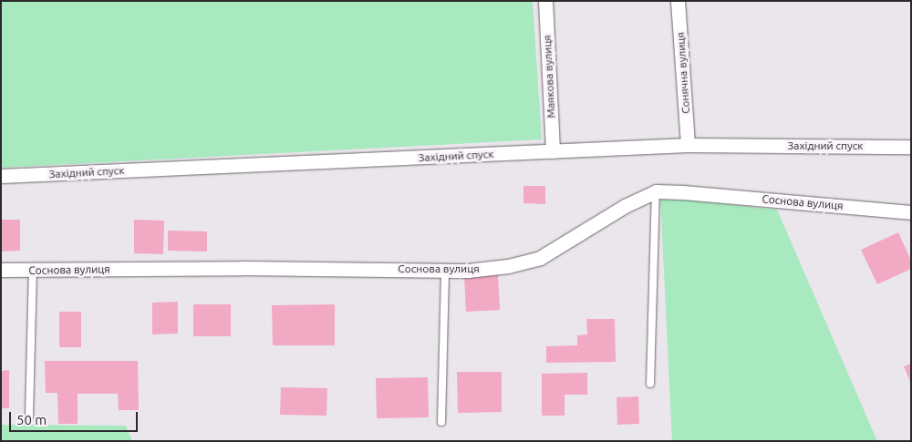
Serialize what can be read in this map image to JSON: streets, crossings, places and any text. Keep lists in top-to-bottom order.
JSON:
{
  "streets": {
    "street": [
      "Сонячна вулиця",
      "Маякова вулиця",
      "Західний спуск",
      "Соснова вулиця"
    ]
  },
  "crossings": [
    ["Сонячна вулиця", "Західний спуск"],
    ["Маякова вулиця", "Західний спуск"]
  ],
  "scale_bar": "50 m"
}
